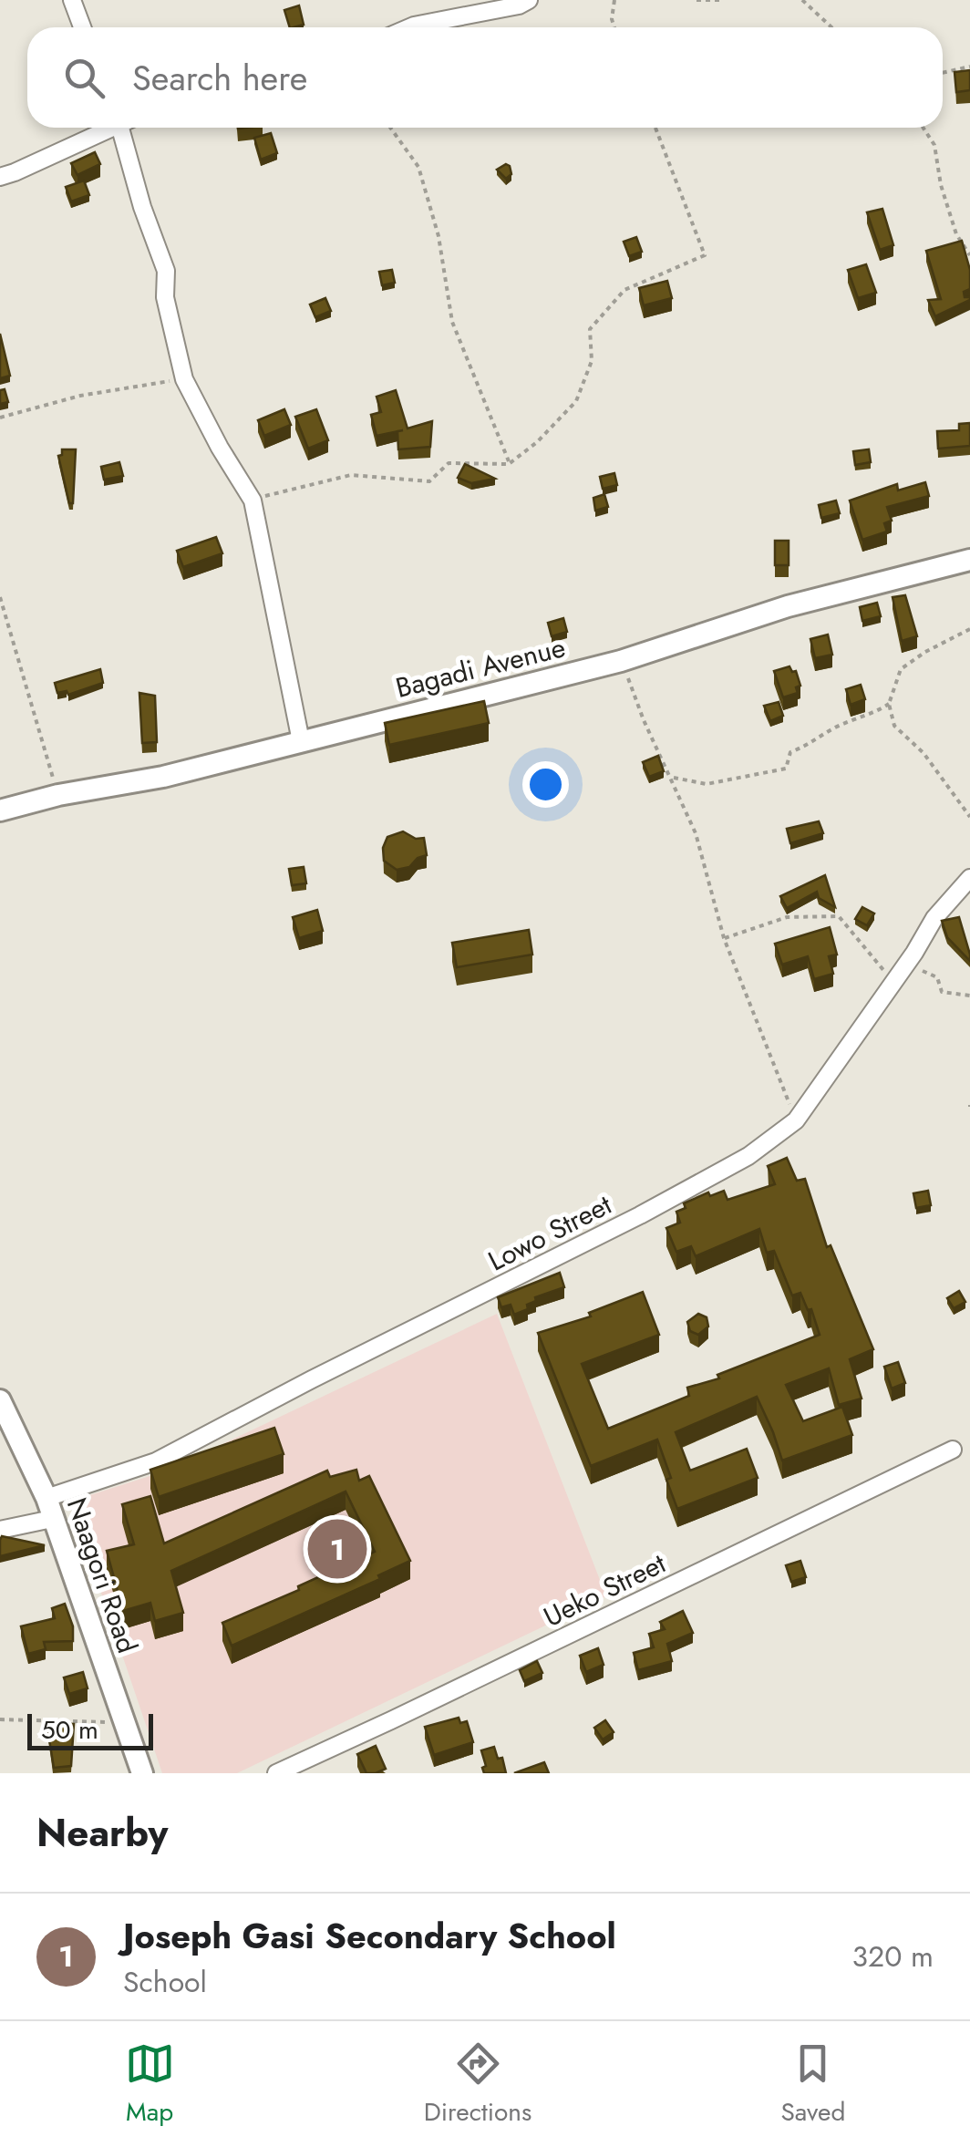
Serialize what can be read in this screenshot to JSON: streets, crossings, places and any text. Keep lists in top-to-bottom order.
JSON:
{
  "streets": {
    "street": [
      "Bagadi Avenue",
      "Lowo Street",
      "Naagori Road",
      "Ueko Street"
    ]
  },
  "crossings": [
    ["Lowo Street", "Naagori Road"]
  ],
  "scale_bar": "50 m",
  "page": {
    "search": "Search here",
    "pins": "1",
    "scale": "50 m",
    "heading": "Nearby",
    "list": [
      {
        "mark": "1",
        "name": "Joseph Gasi Secondary School",
        "note": "School",
        "value": "320 m"
      }
    ],
    "nav": ["Map", "Directions", "Saved"]
  }
}
